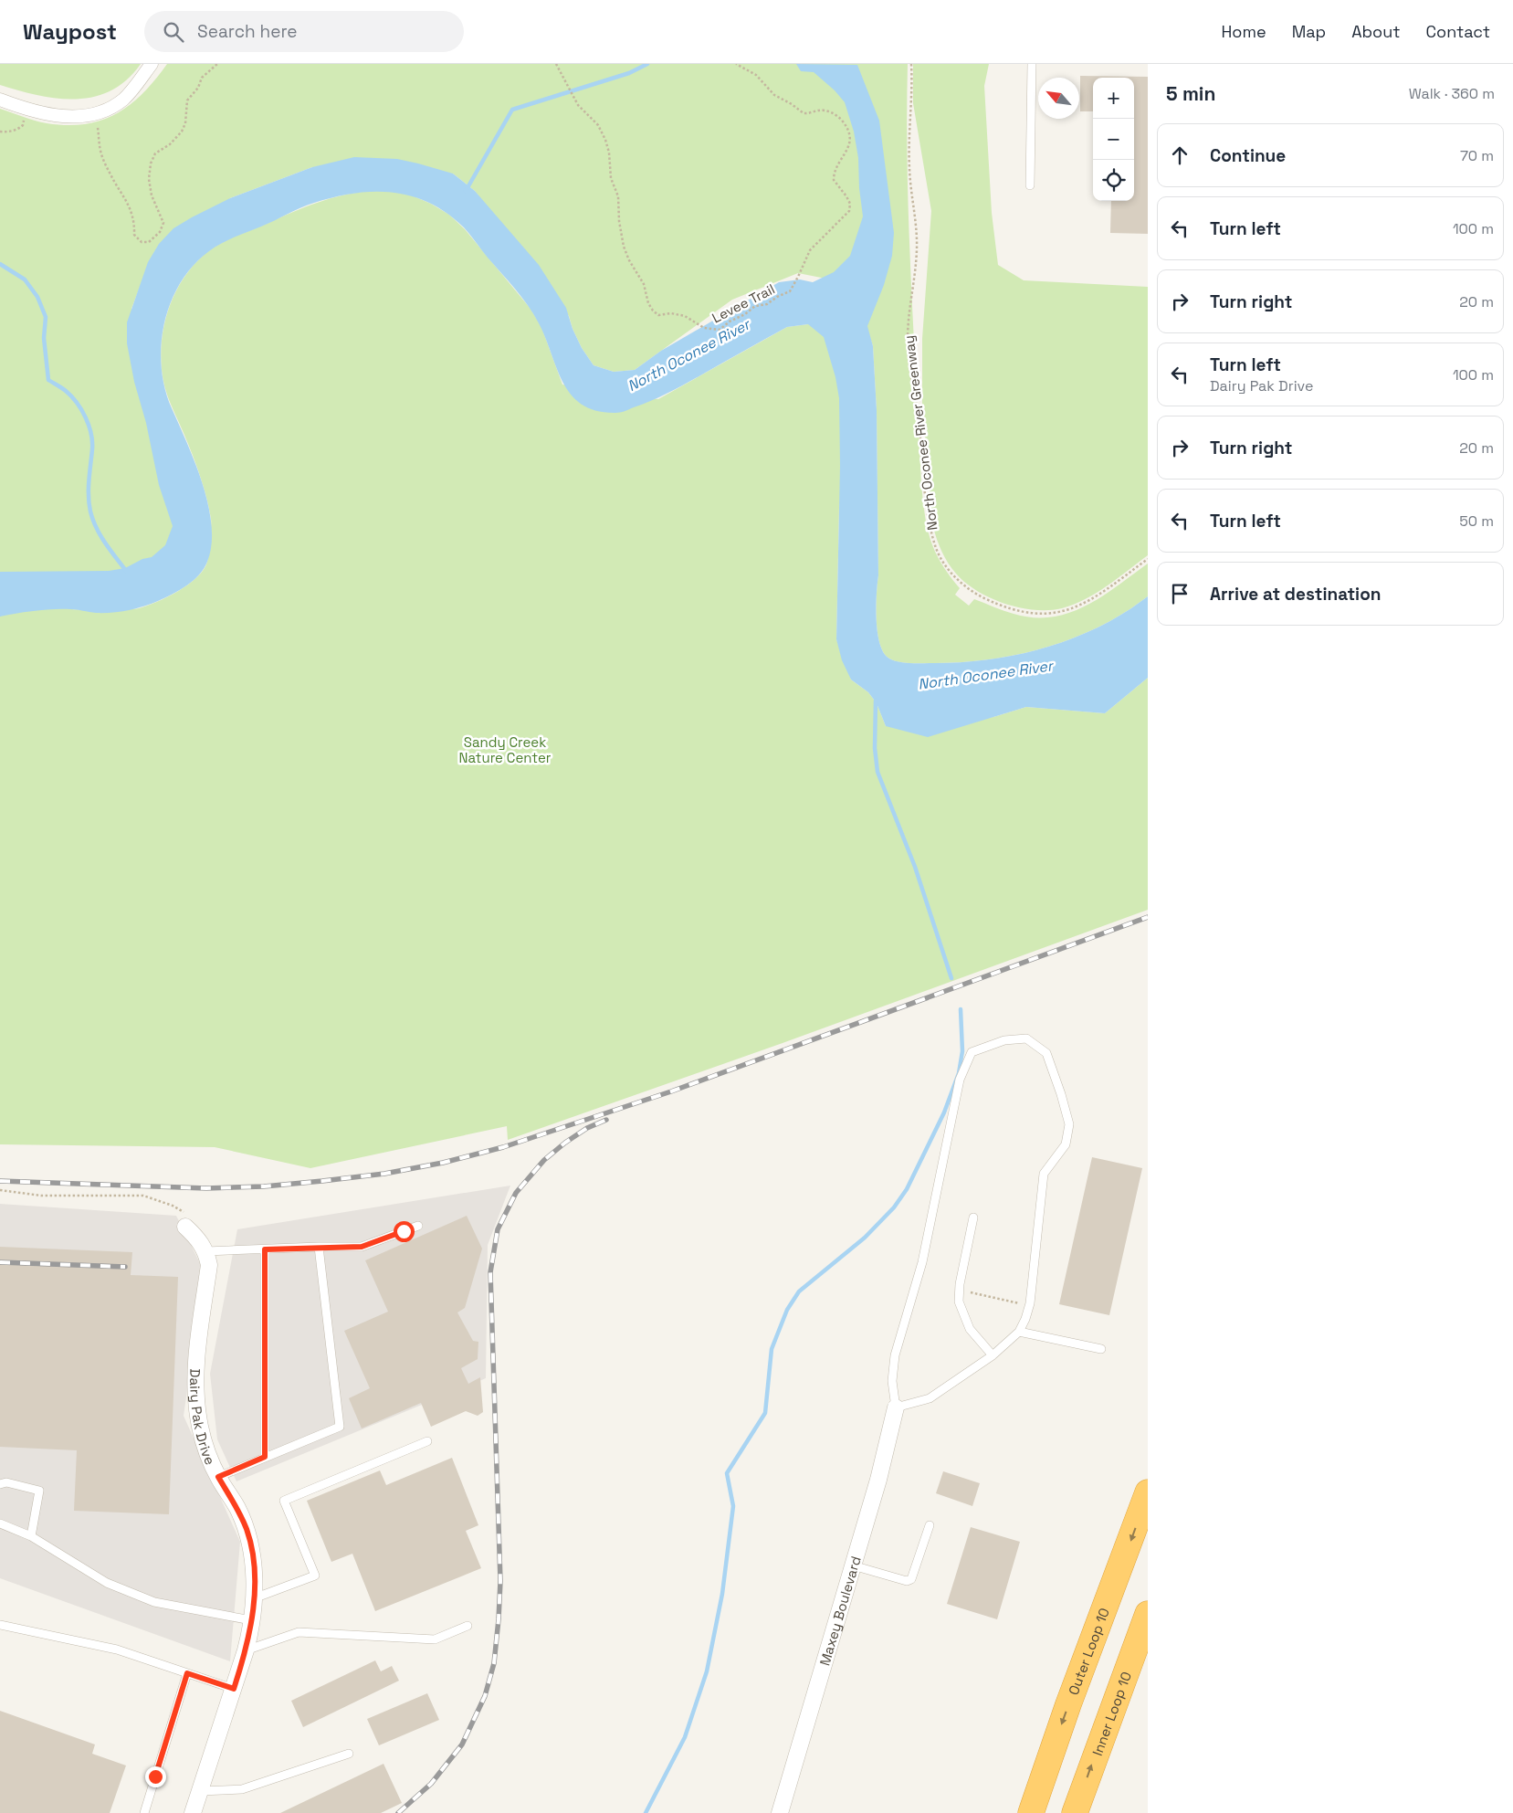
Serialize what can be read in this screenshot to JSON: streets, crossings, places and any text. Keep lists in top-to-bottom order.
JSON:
{
  "streets": {
    "highway": ["Outer Loop 10", "Inner Loop 10"],
    "street": ["Dairy Pak Drive", "Maxey Boulevard"],
    "path": ["Levee Trail", "North Oconee River Greenway"]
  },
  "one_way": ["Outer Loop 10", "Inner Loop 10"],
  "water": ["North Oconee River"],
  "parks": ["Sandy Creek Nature Center"],
  "north": "top left",
  "page": {
    "header": "Waypost",
    "search": "Search here",
    "nav": [
      "Home",
      "Map",
      "About",
      "Contact"
    ],
    "heading": ["5 min", "Walk · 360 m"],
    "map_buttons": ["+", "−"],
    "list": [
      ["Continue", "70 m"],
      ["Turn left", "100 m"],
      ["Turn right", "20 m"],
      ["Turn left", "Dairy Pak Drive", "100 m"],
      ["Turn right", "20 m"],
      ["Turn left", "50 m"],
      "Arrive at destination"
    ]
  }
}
